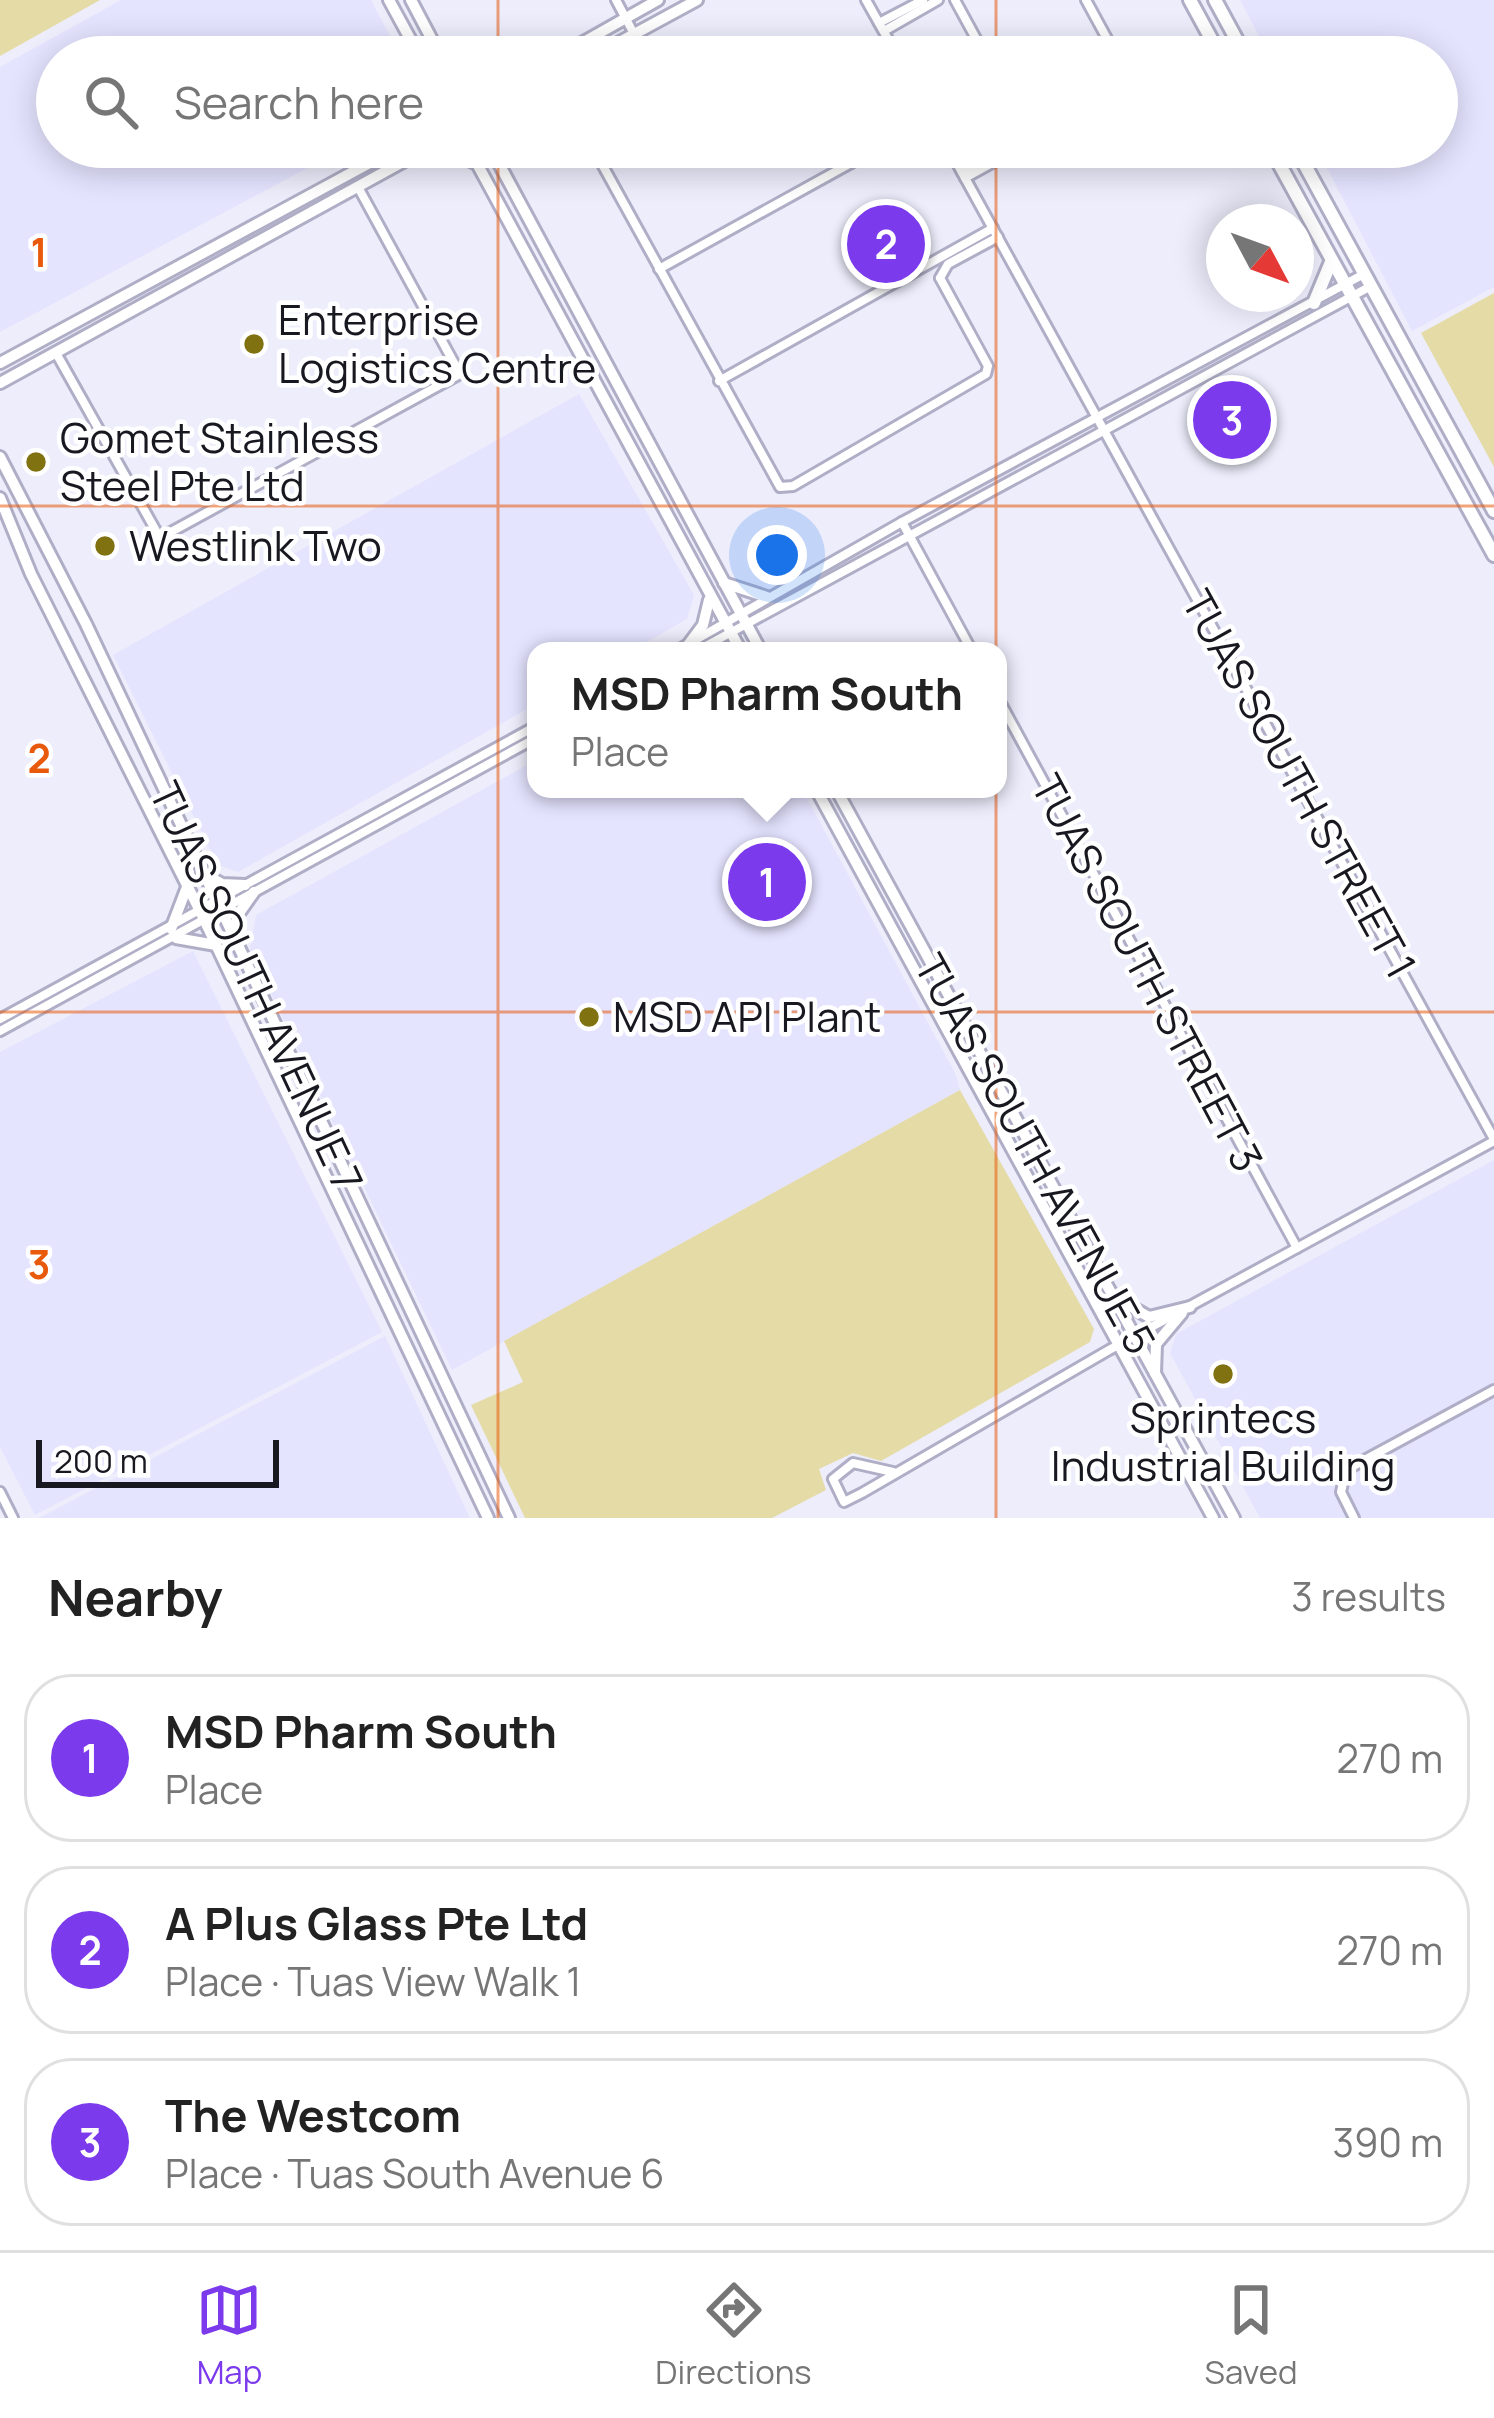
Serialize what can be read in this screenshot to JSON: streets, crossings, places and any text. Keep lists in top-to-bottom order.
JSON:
{
  "streets": {
    "street": [
      "TUAS SOUTH STREET 1",
      "TUAS SOUTH STREET 3",
      "TUAS SOUTH AVENUE 7",
      "TUAS SOUTH AVENUE 5"
    ]
  },
  "places": [
    "Enterprise Logistics Centre",
    "Gomet Stainless Steel Pte Ltd",
    "Westlink Two",
    "MSD API Plant",
    "Sprintecs Industrial Building"
  ],
  "scale_bar": "200 m",
  "north": "bottom right",
  "page": {
    "search": "Search here",
    "pins": ["2", "3", "1"],
    "popup": ["MSD Pharm South", "Place"],
    "scale": "200 m",
    "heading": ["Nearby", "3 results"],
    "list": [
      {
        "mark": "1",
        "name": "MSD Pharm South",
        "note": "Place",
        "value": "270 m"
      },
      {
        "mark": "2",
        "name": "A Plus Glass Pte Ltd",
        "note": "Place · Tuas View Walk 1",
        "value": "270 m"
      },
      {
        "mark": "3",
        "name": "The Westcom",
        "note": "Place · Tuas South Avenue 6",
        "value": "390 m"
      }
    ],
    "nav": ["Map", "Directions", "Saved"]
  },
  "grid": {
    "rows": ["1", "2", "3"]
  }
}
